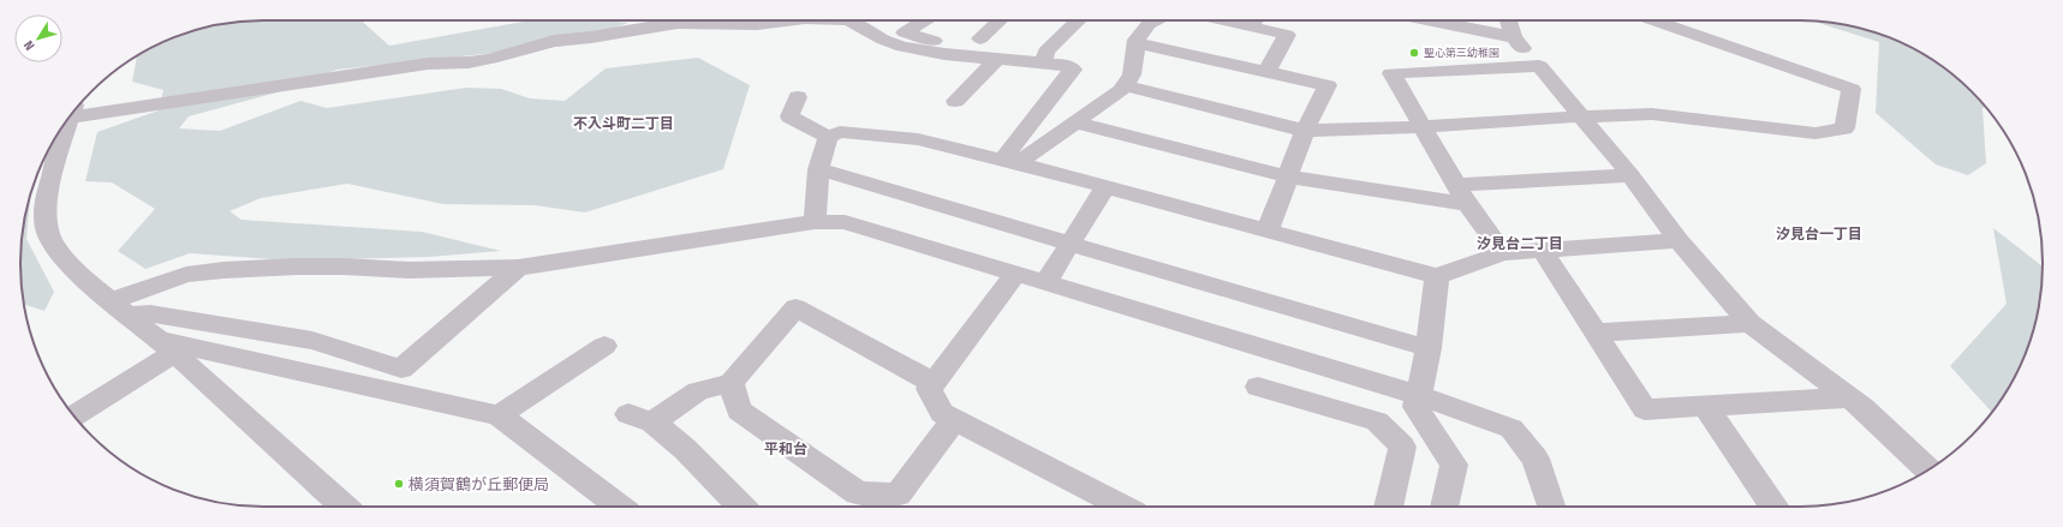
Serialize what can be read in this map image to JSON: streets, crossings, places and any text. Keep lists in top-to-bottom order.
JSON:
{
  "districts": [
    "不入斗町二丁目",
    "汐見台一丁目",
    "汐見台二丁目",
    "平和台"
  ],
  "places": ["聖心第三幼稚園", "横須賀鶴が丘郵便局"],
  "north": "bottom left"
}
